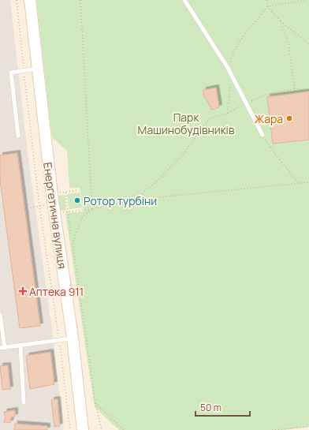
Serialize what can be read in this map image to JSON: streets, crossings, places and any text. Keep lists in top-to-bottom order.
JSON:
{
  "streets": {
    "street": ["Енергетична вулиця"]
  },
  "parks": ["Парк Машинобудівників"],
  "places": {
    "other": ["Жара", "Ротор турбіни"],
    "health": ["Аптека 911"]
  },
  "scale_bar": "50 m"
}
